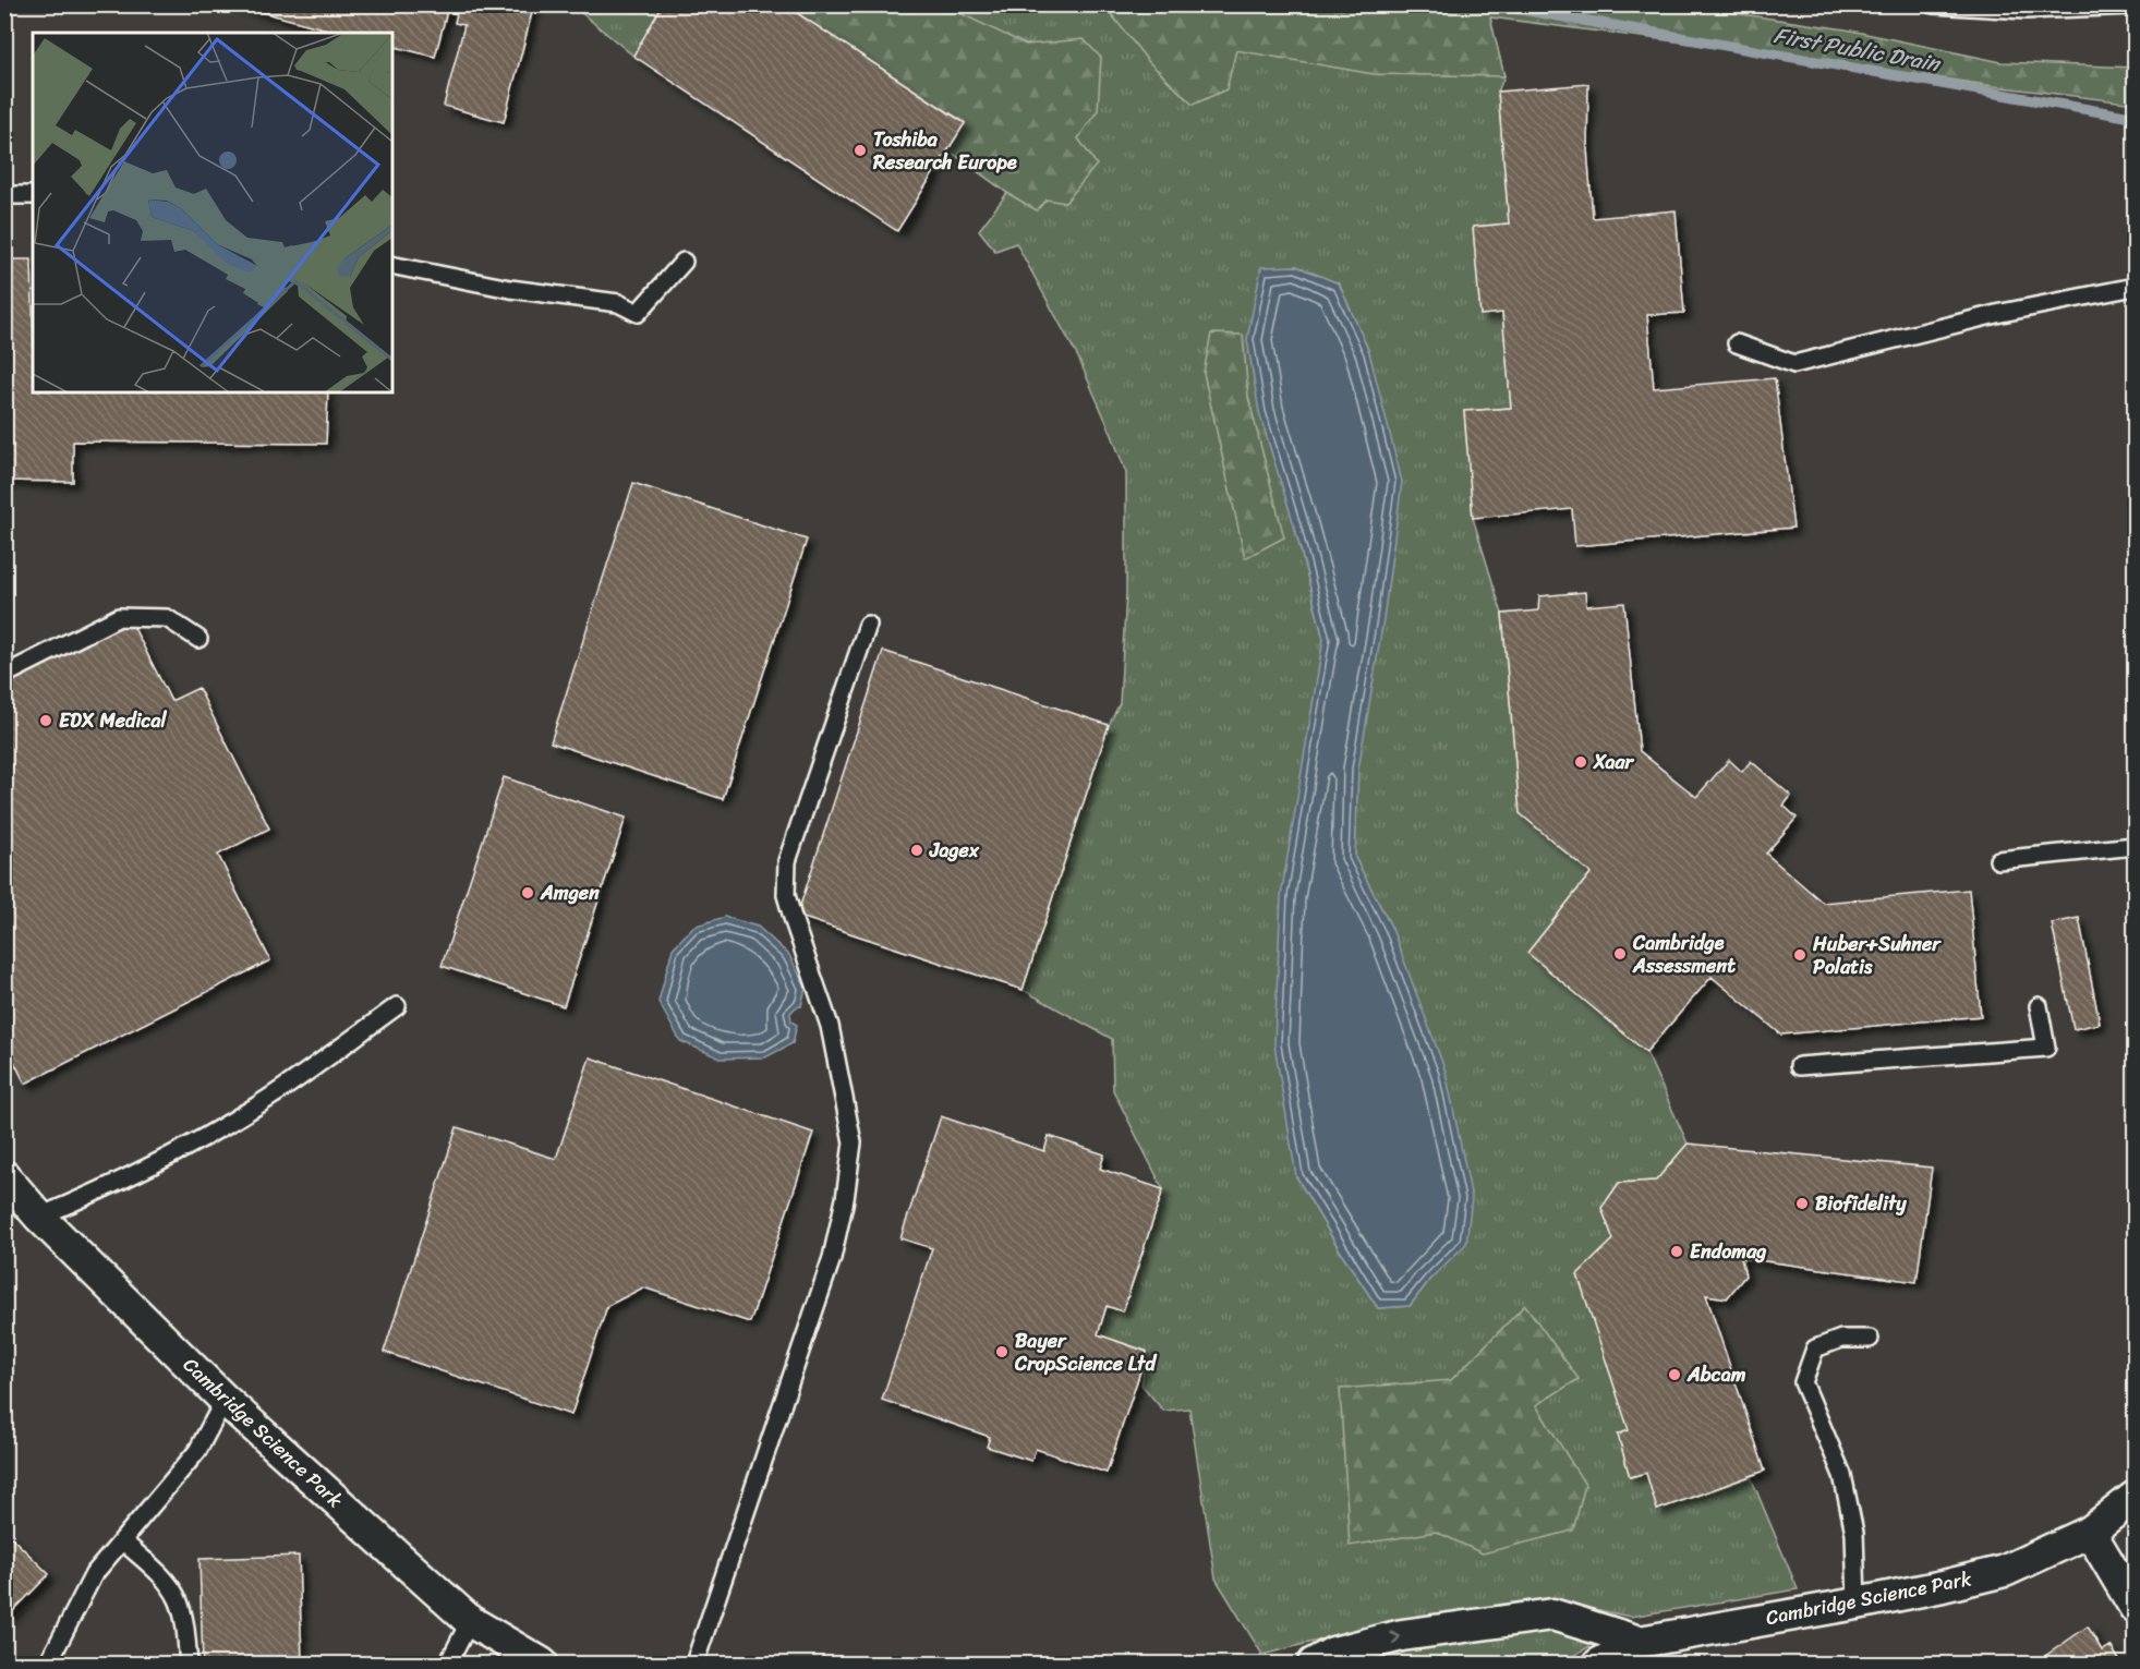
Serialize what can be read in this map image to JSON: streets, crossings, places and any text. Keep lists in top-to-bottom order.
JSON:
{
  "streets": {
    "street": ["Cambridge Science Park"]
  },
  "water": ["First Public Drain"],
  "places": [
    "Toshiba Research Europe",
    "EDX Medical",
    "Xaar",
    "Jagex",
    "Amgen",
    "Cambridge Assessment",
    "Huber+Suhner Polatis",
    "Biofidelity",
    "Endomag",
    "Bayer CropScience Ltd",
    "Abcam"
  ]
}
